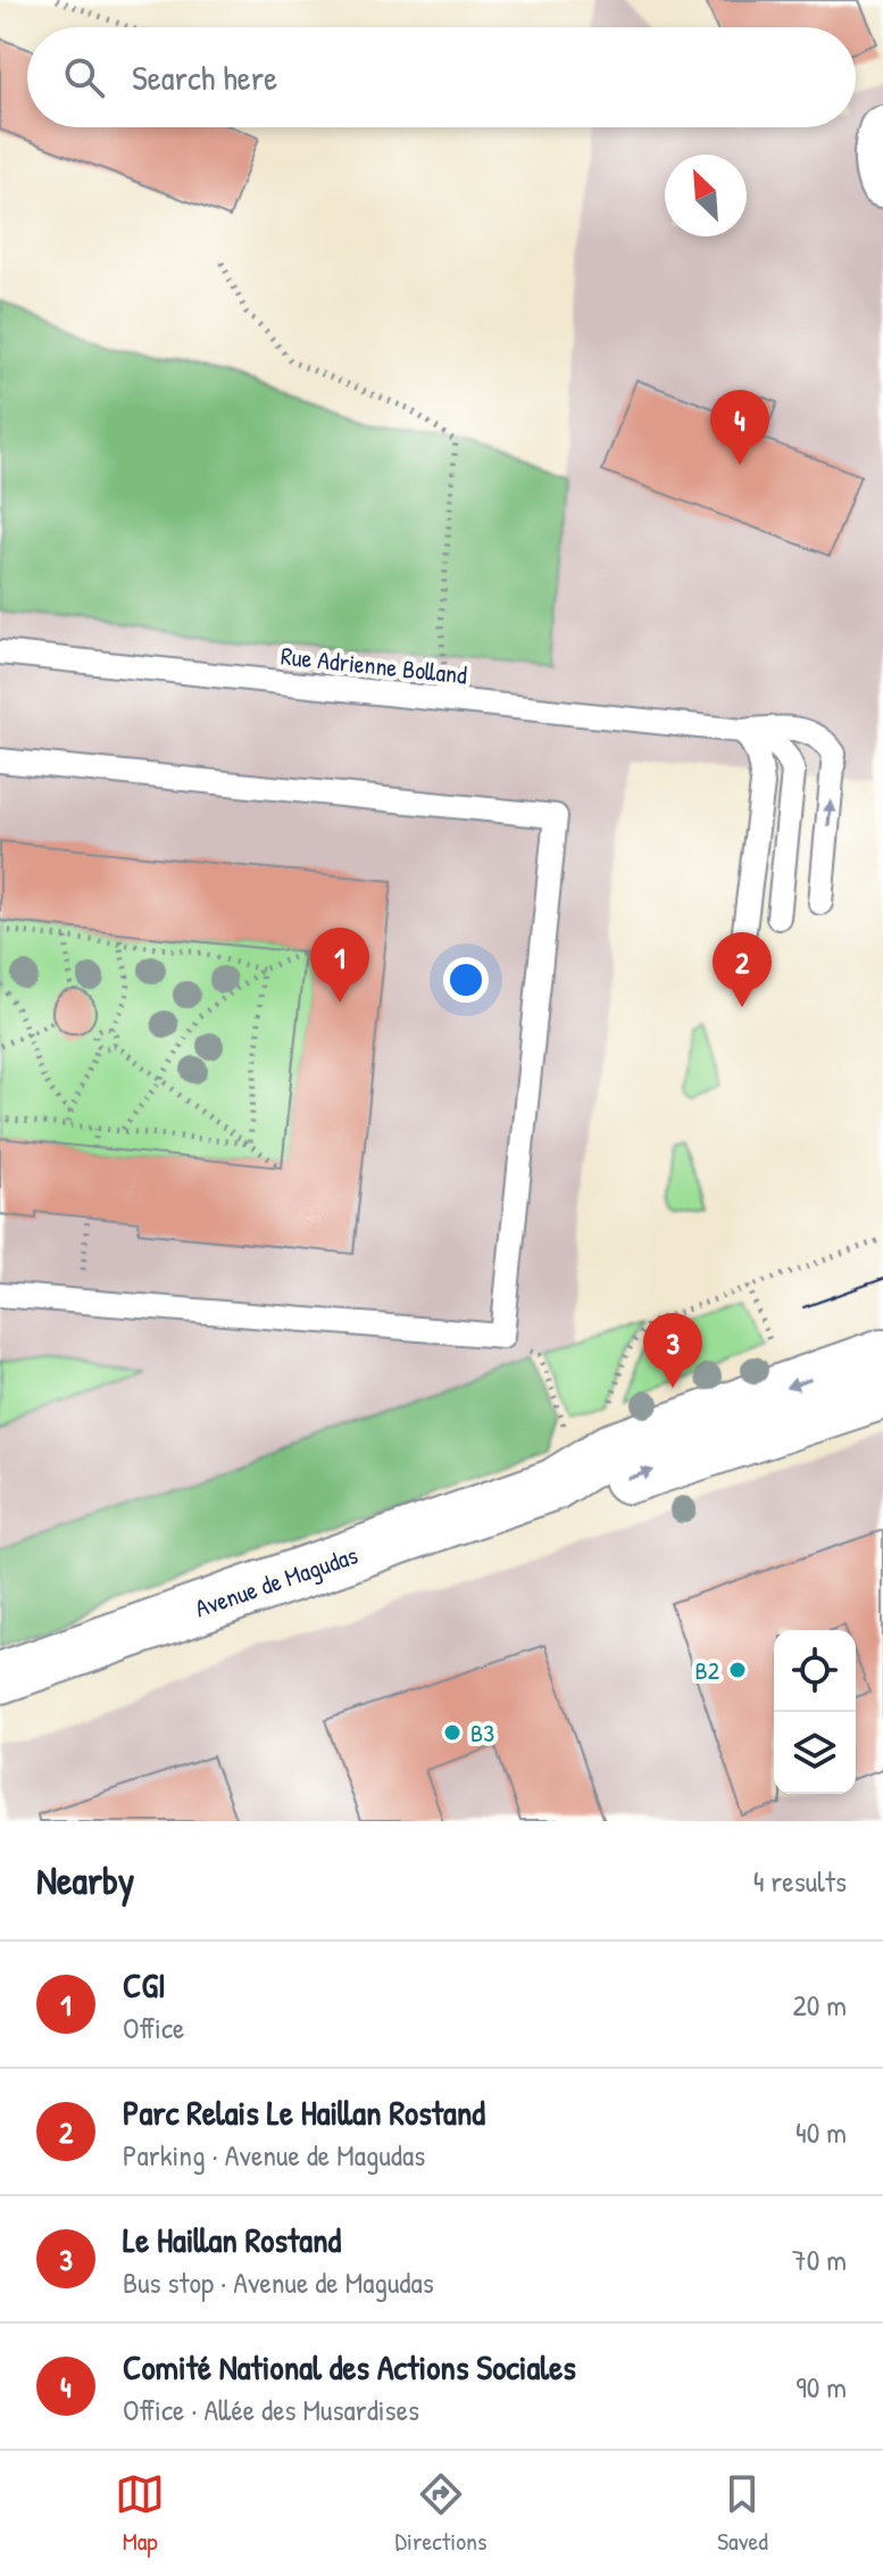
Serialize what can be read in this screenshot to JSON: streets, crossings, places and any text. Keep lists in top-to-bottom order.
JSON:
{
  "streets": {
    "main road": ["Avenue de Magudas"],
    "lane": ["Rue Adrienne Bolland"]
  },
  "places": ["B2", "B3"],
  "north": "top left",
  "page": {
    "search": "Search here",
    "pins": [
      "4",
      "1",
      "2",
      "3"
    ],
    "heading": ["Nearby", "4 results"],
    "list": [
      {
        "mark": "1",
        "name": "CGI",
        "note": "Office",
        "value": "20 m"
      },
      {
        "mark": "2",
        "name": "Parc Relais Le Haillan Rostand",
        "note": "Parking · Avenue de Magudas",
        "value": "40 m"
      },
      {
        "mark": "3",
        "name": "Le Haillan Rostand",
        "note": "Bus stop · Avenue de Magudas",
        "value": "70 m"
      },
      {
        "mark": "4",
        "name": "Comité National des Actions Sociales",
        "note": "Office · Allée des Musardises",
        "value": "90 m"
      }
    ],
    "nav": ["Map", "Directions", "Saved"]
  }
}
